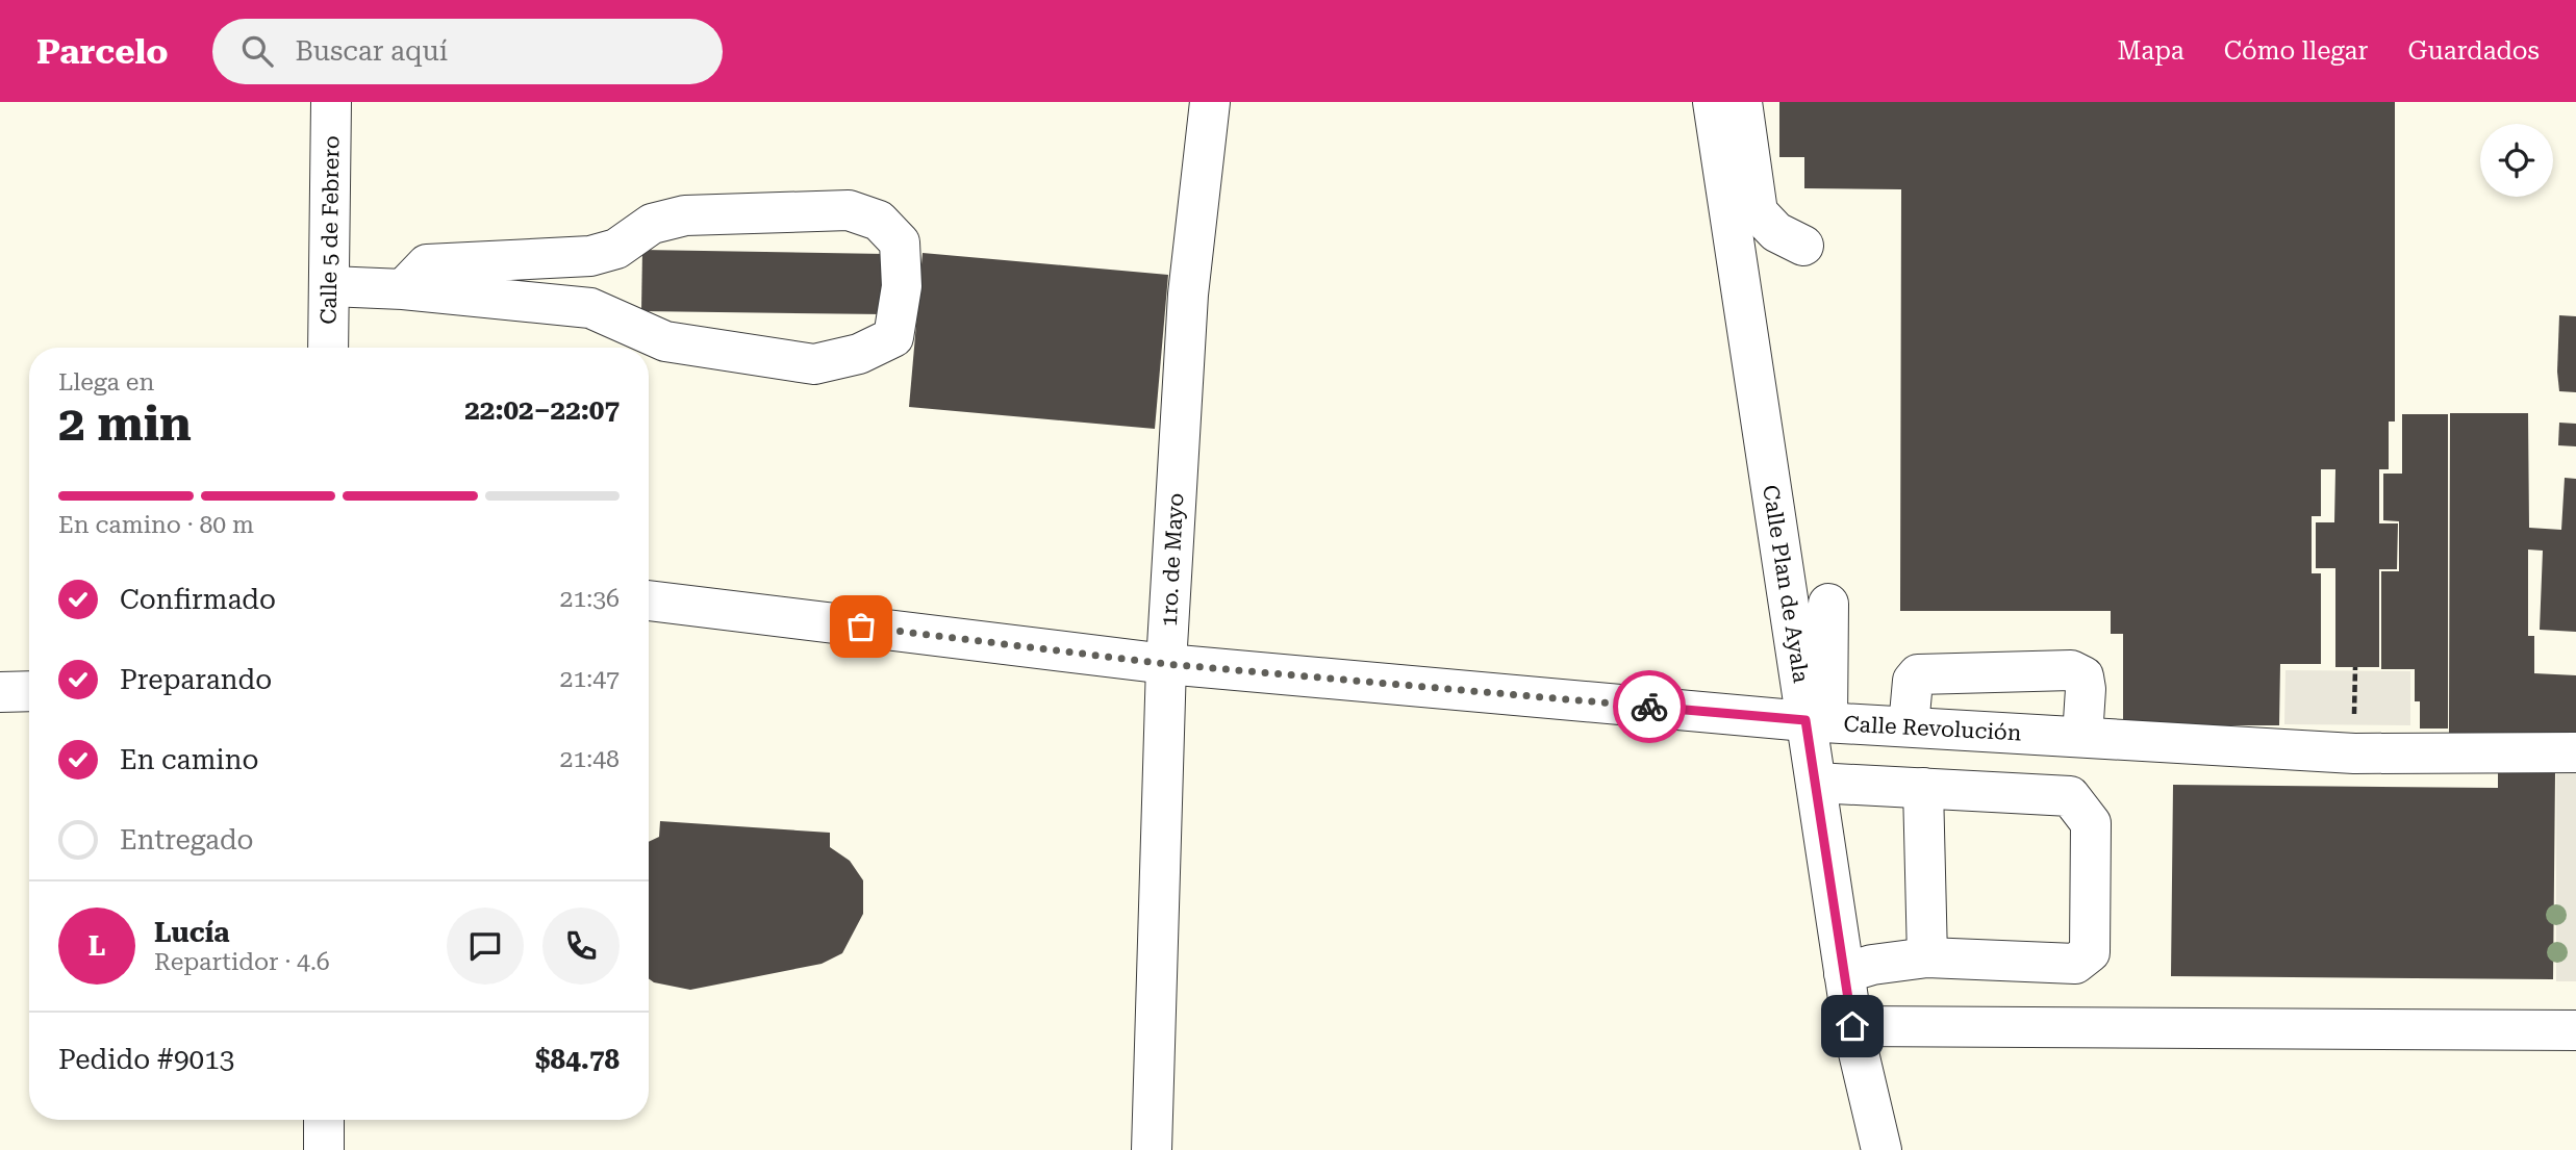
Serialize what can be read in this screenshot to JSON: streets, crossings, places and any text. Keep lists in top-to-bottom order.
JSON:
{
  "streets": {
    "street": [
      "Calle 5 de Febrero",
      "1ro. de Mayo",
      "Calle Plan de Ayala",
      "Calle Revolución"
    ]
  },
  "crossings": [
    ["1ro. de Mayo", "Calle Revolución"],
    ["Calle Plan de Ayala", "Calle Revolución"]
  ],
  "page": {
    "header": "Parcelo",
    "search": "Buscar aquí",
    "nav": ["Mapa", "Cómo llegar", "Guardados"],
    "heading": ["2 min", "Llega en", "22:02–22:07"],
    "panel": [
      "Lucía",
      "Repartidor · 4.6",
      "Pedido #9013",
      "$84.78"
    ],
    "bar": "En camino · 80 m",
    "list": [
      ["Confirmado", "21:36"],
      ["Preparando", "21:47"],
      ["En camino", "21:48"],
      "Entregado"
    ],
    "round": "L"
  }
}
